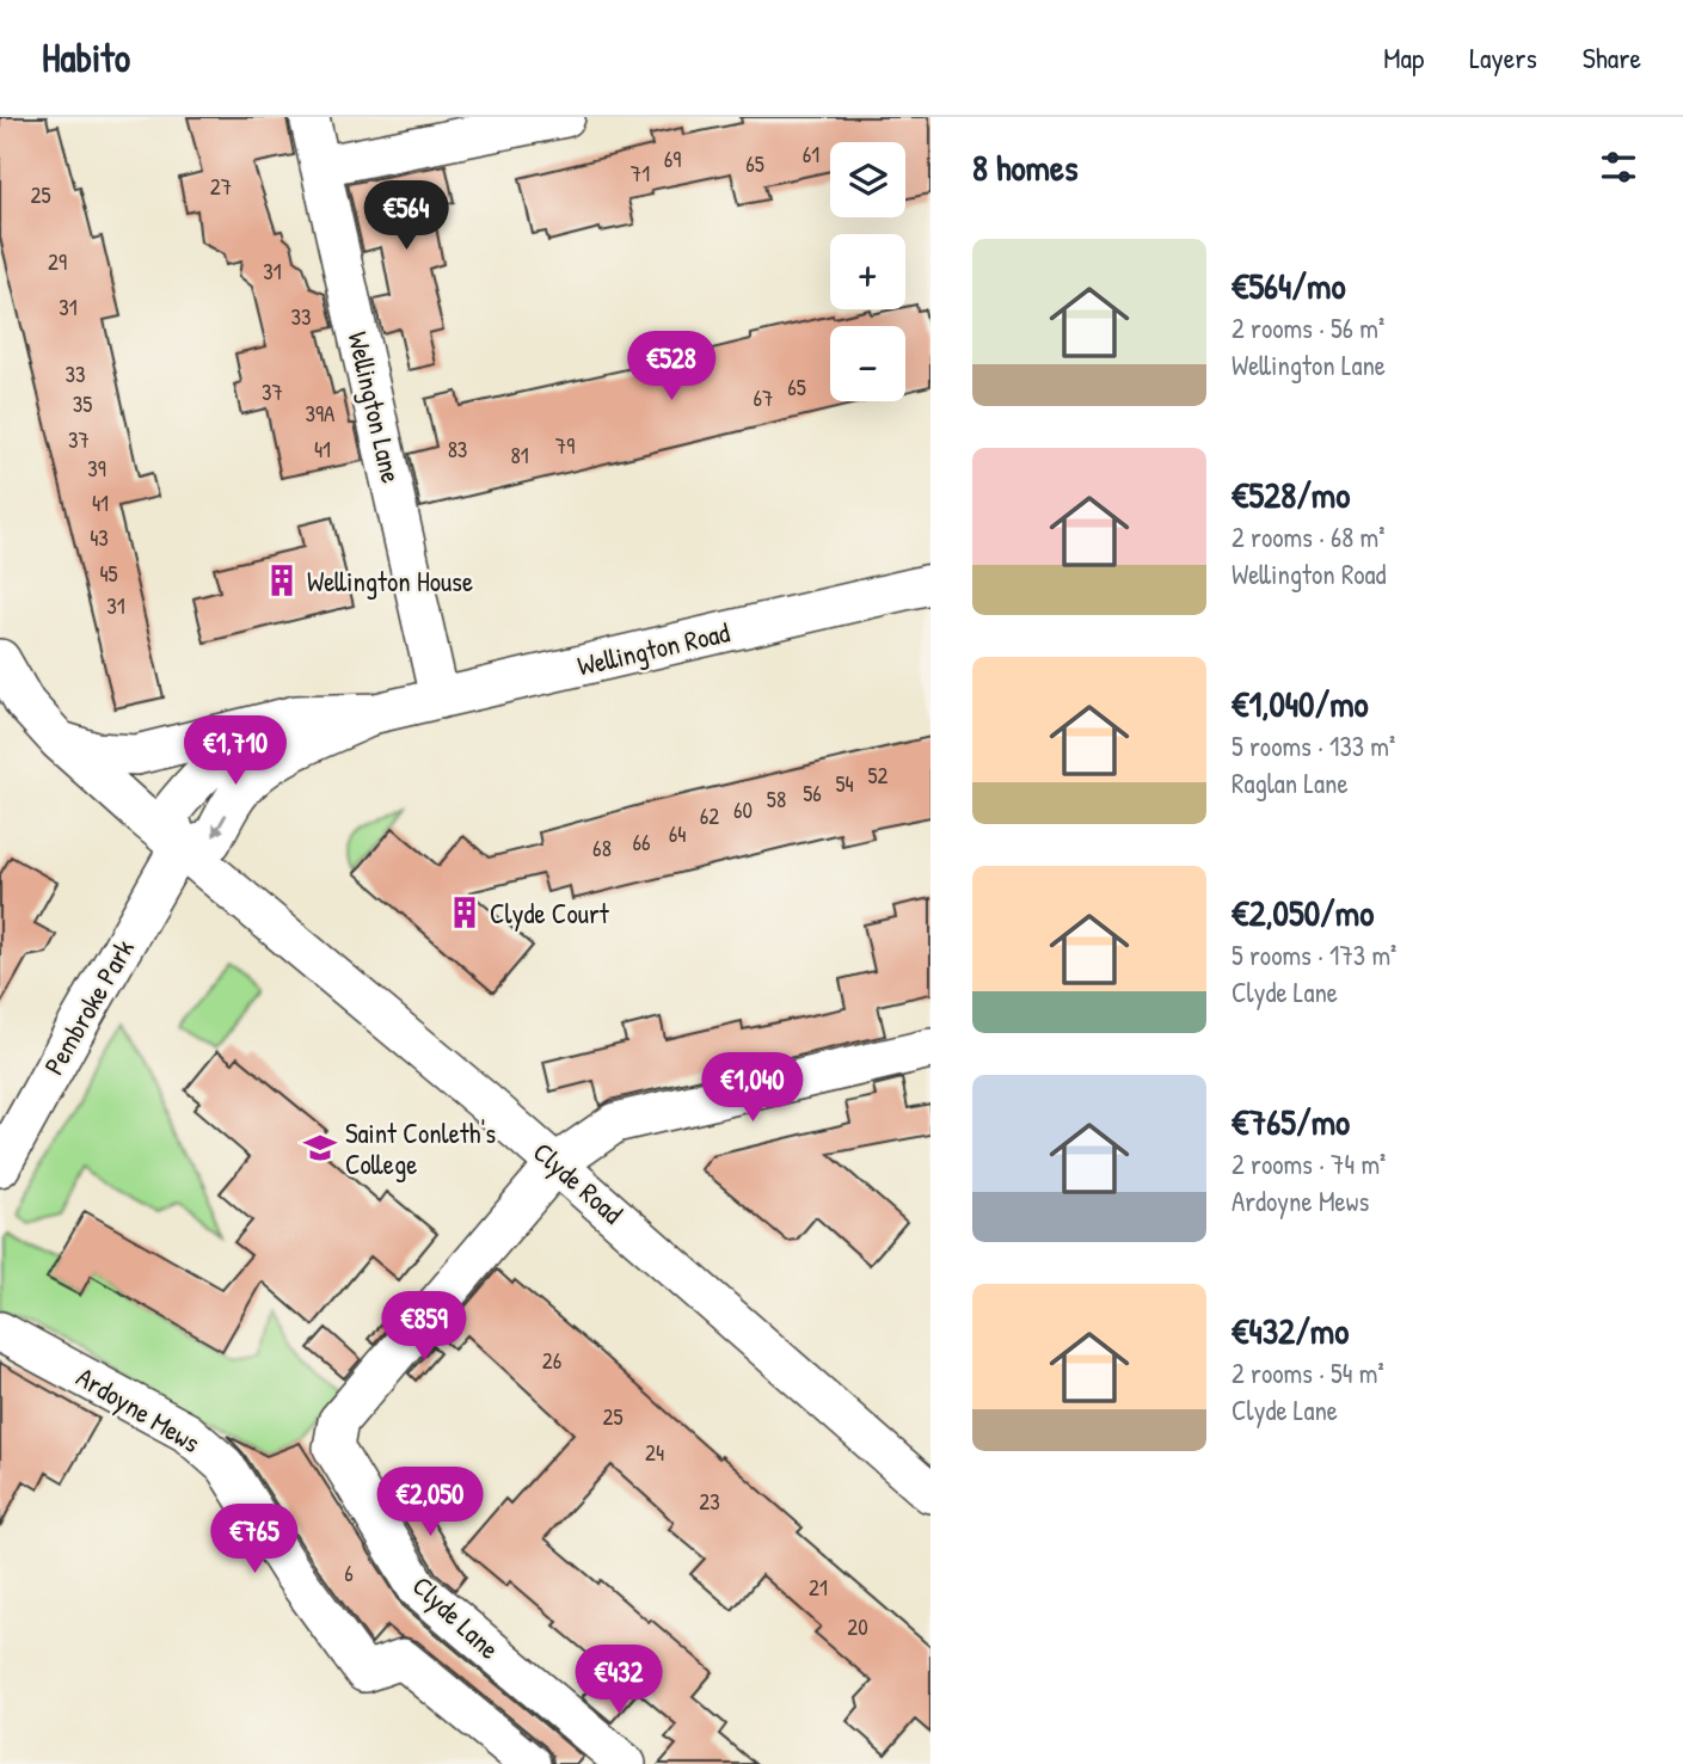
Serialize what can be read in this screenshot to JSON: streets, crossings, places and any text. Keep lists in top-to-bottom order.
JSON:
{
  "streets": {
    "street": [
      "Wellington Lane",
      "Wellington Road",
      "Pembroke Park",
      "Clyde Road",
      "Ardoyne Mews",
      "Clyde Lane"
    ]
  },
  "crossings": [
    ["Wellington Lane", "Wellington Road"],
    ["Wellington Road", "Pembroke Park"],
    ["Wellington Road", "Clyde Road"],
    ["Pembroke Park", "Clyde Road"],
    ["Clyde Road", "Clyde Lane"]
  ],
  "places": {
    "building": ["Wellington House", "Clyde Court"],
    "school or university": ["Saint Conleth's College"]
  },
  "house_numbers": [
    "61",
    "69",
    "65",
    "71",
    "27",
    "25",
    "29",
    "31",
    "31",
    "33",
    "33",
    "65",
    "37",
    "67",
    "35",
    "39A",
    "37",
    "79",
    "41",
    "83",
    "81",
    "39",
    "41",
    "43",
    "45",
    "31",
    "52",
    "54",
    "56",
    "58",
    "60",
    "62",
    "64",
    "66",
    "68",
    "26",
    "25",
    "24",
    "23",
    "6",
    "21",
    "20"
  ],
  "page": {
    "header": "Habito",
    "nav": ["Map", "Layers", "Share"],
    "heading": "8 homes",
    "map_buttons": ["+", "−"],
    "price": [
      "€564",
      "€528",
      "€1,710",
      "€1,040",
      "€859",
      "€2,050",
      "€765",
      "€432"
    ],
    "list": [
      {
        "name": "€564/mo",
        "note": "2 rooms · 56 m² · Wellington Lane"
      },
      {
        "name": "€528/mo",
        "note": "2 rooms · 68 m² · Wellington Road"
      },
      {
        "name": "€1,040/mo",
        "note": "5 rooms · 133 m² · Raglan Lane"
      },
      {
        "name": "€2,050/mo",
        "note": "5 rooms · 173 m² · Clyde Lane"
      },
      {
        "name": "€765/mo",
        "note": "2 rooms · 74 m² · Ardoyne Mews"
      },
      {
        "name": "€432/mo",
        "note": "2 rooms · 54 m² · Clyde Lane"
      }
    ]
  }
}
